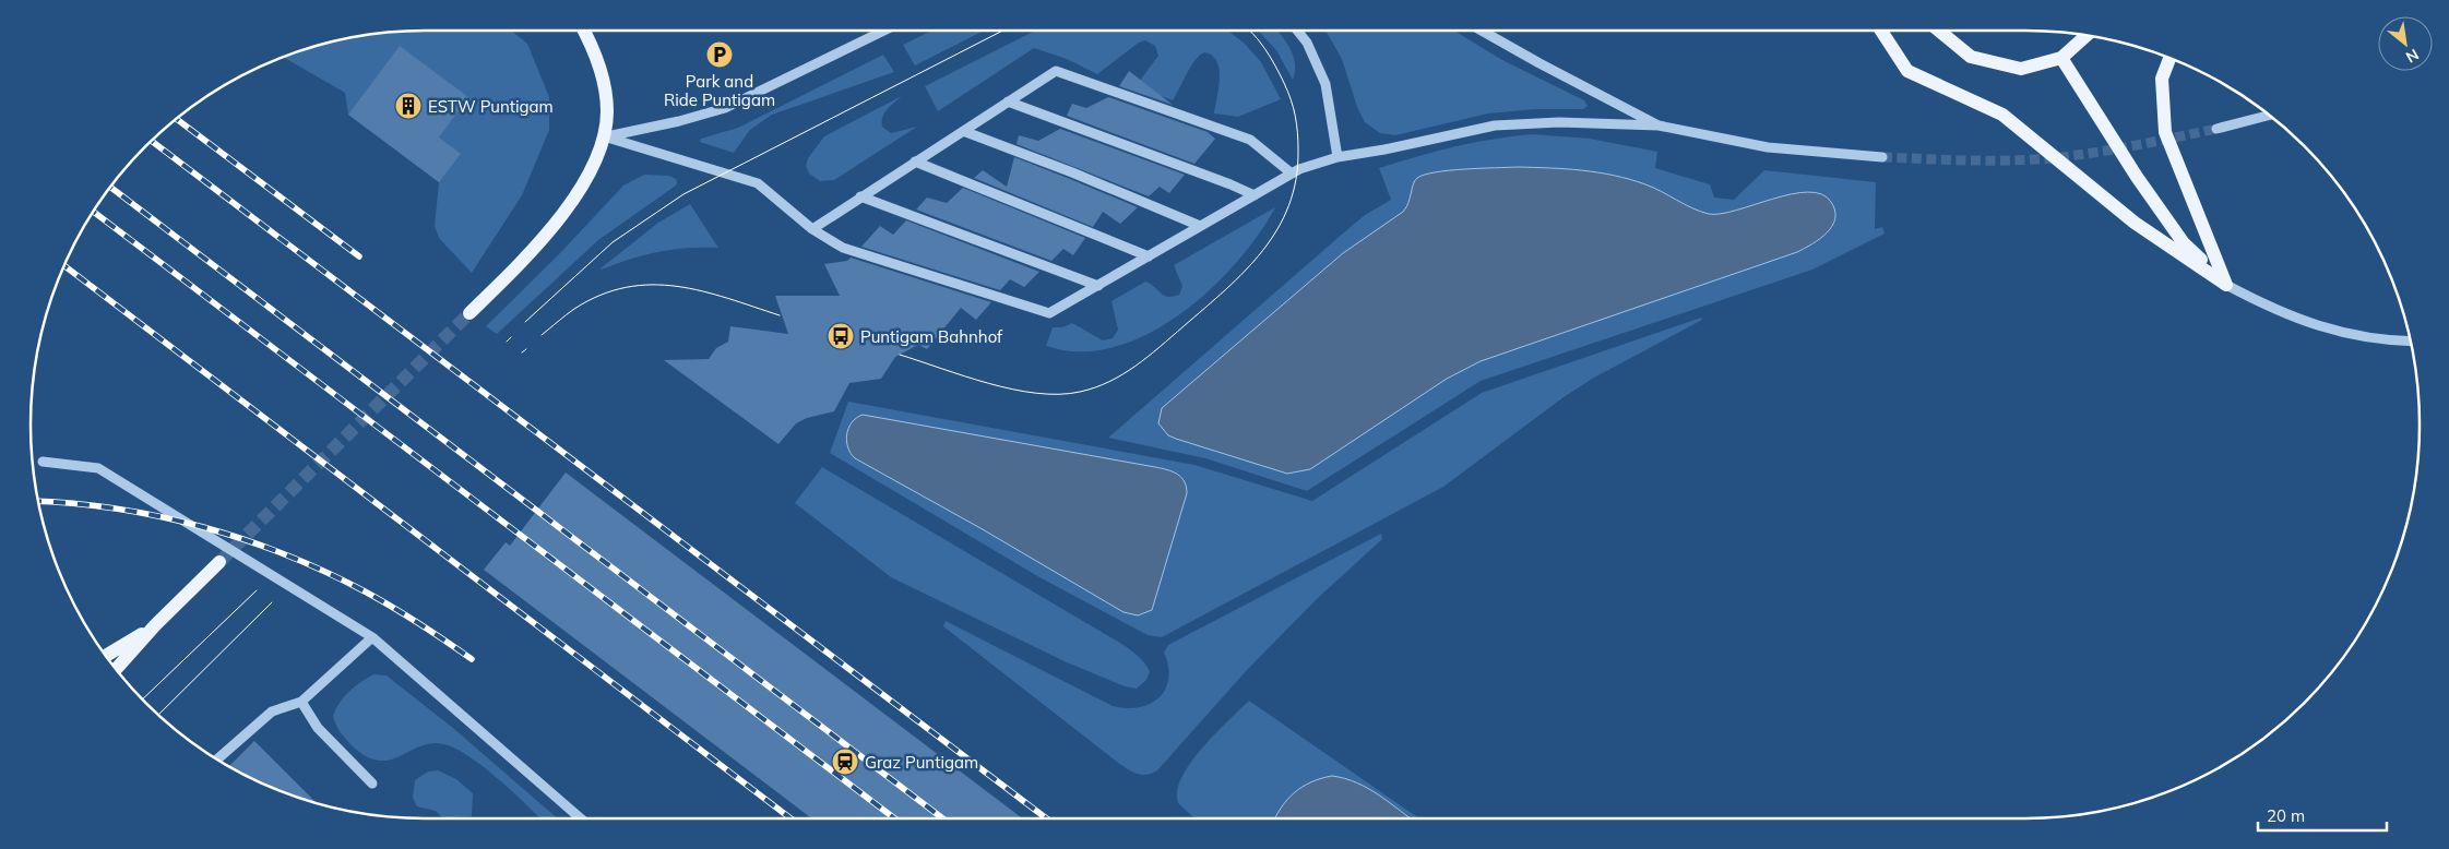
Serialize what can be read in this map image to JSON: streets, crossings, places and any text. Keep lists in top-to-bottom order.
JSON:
{
  "places": {
    "parking": ["Park and Ride Puntigam"],
    "building": ["ESTW Puntigam"],
    "bus stop": ["Puntigam Bahnhof"],
    "station": ["Graz Puntigam"]
  },
  "scale_bar": "20 m",
  "north": "bottom right"
}
